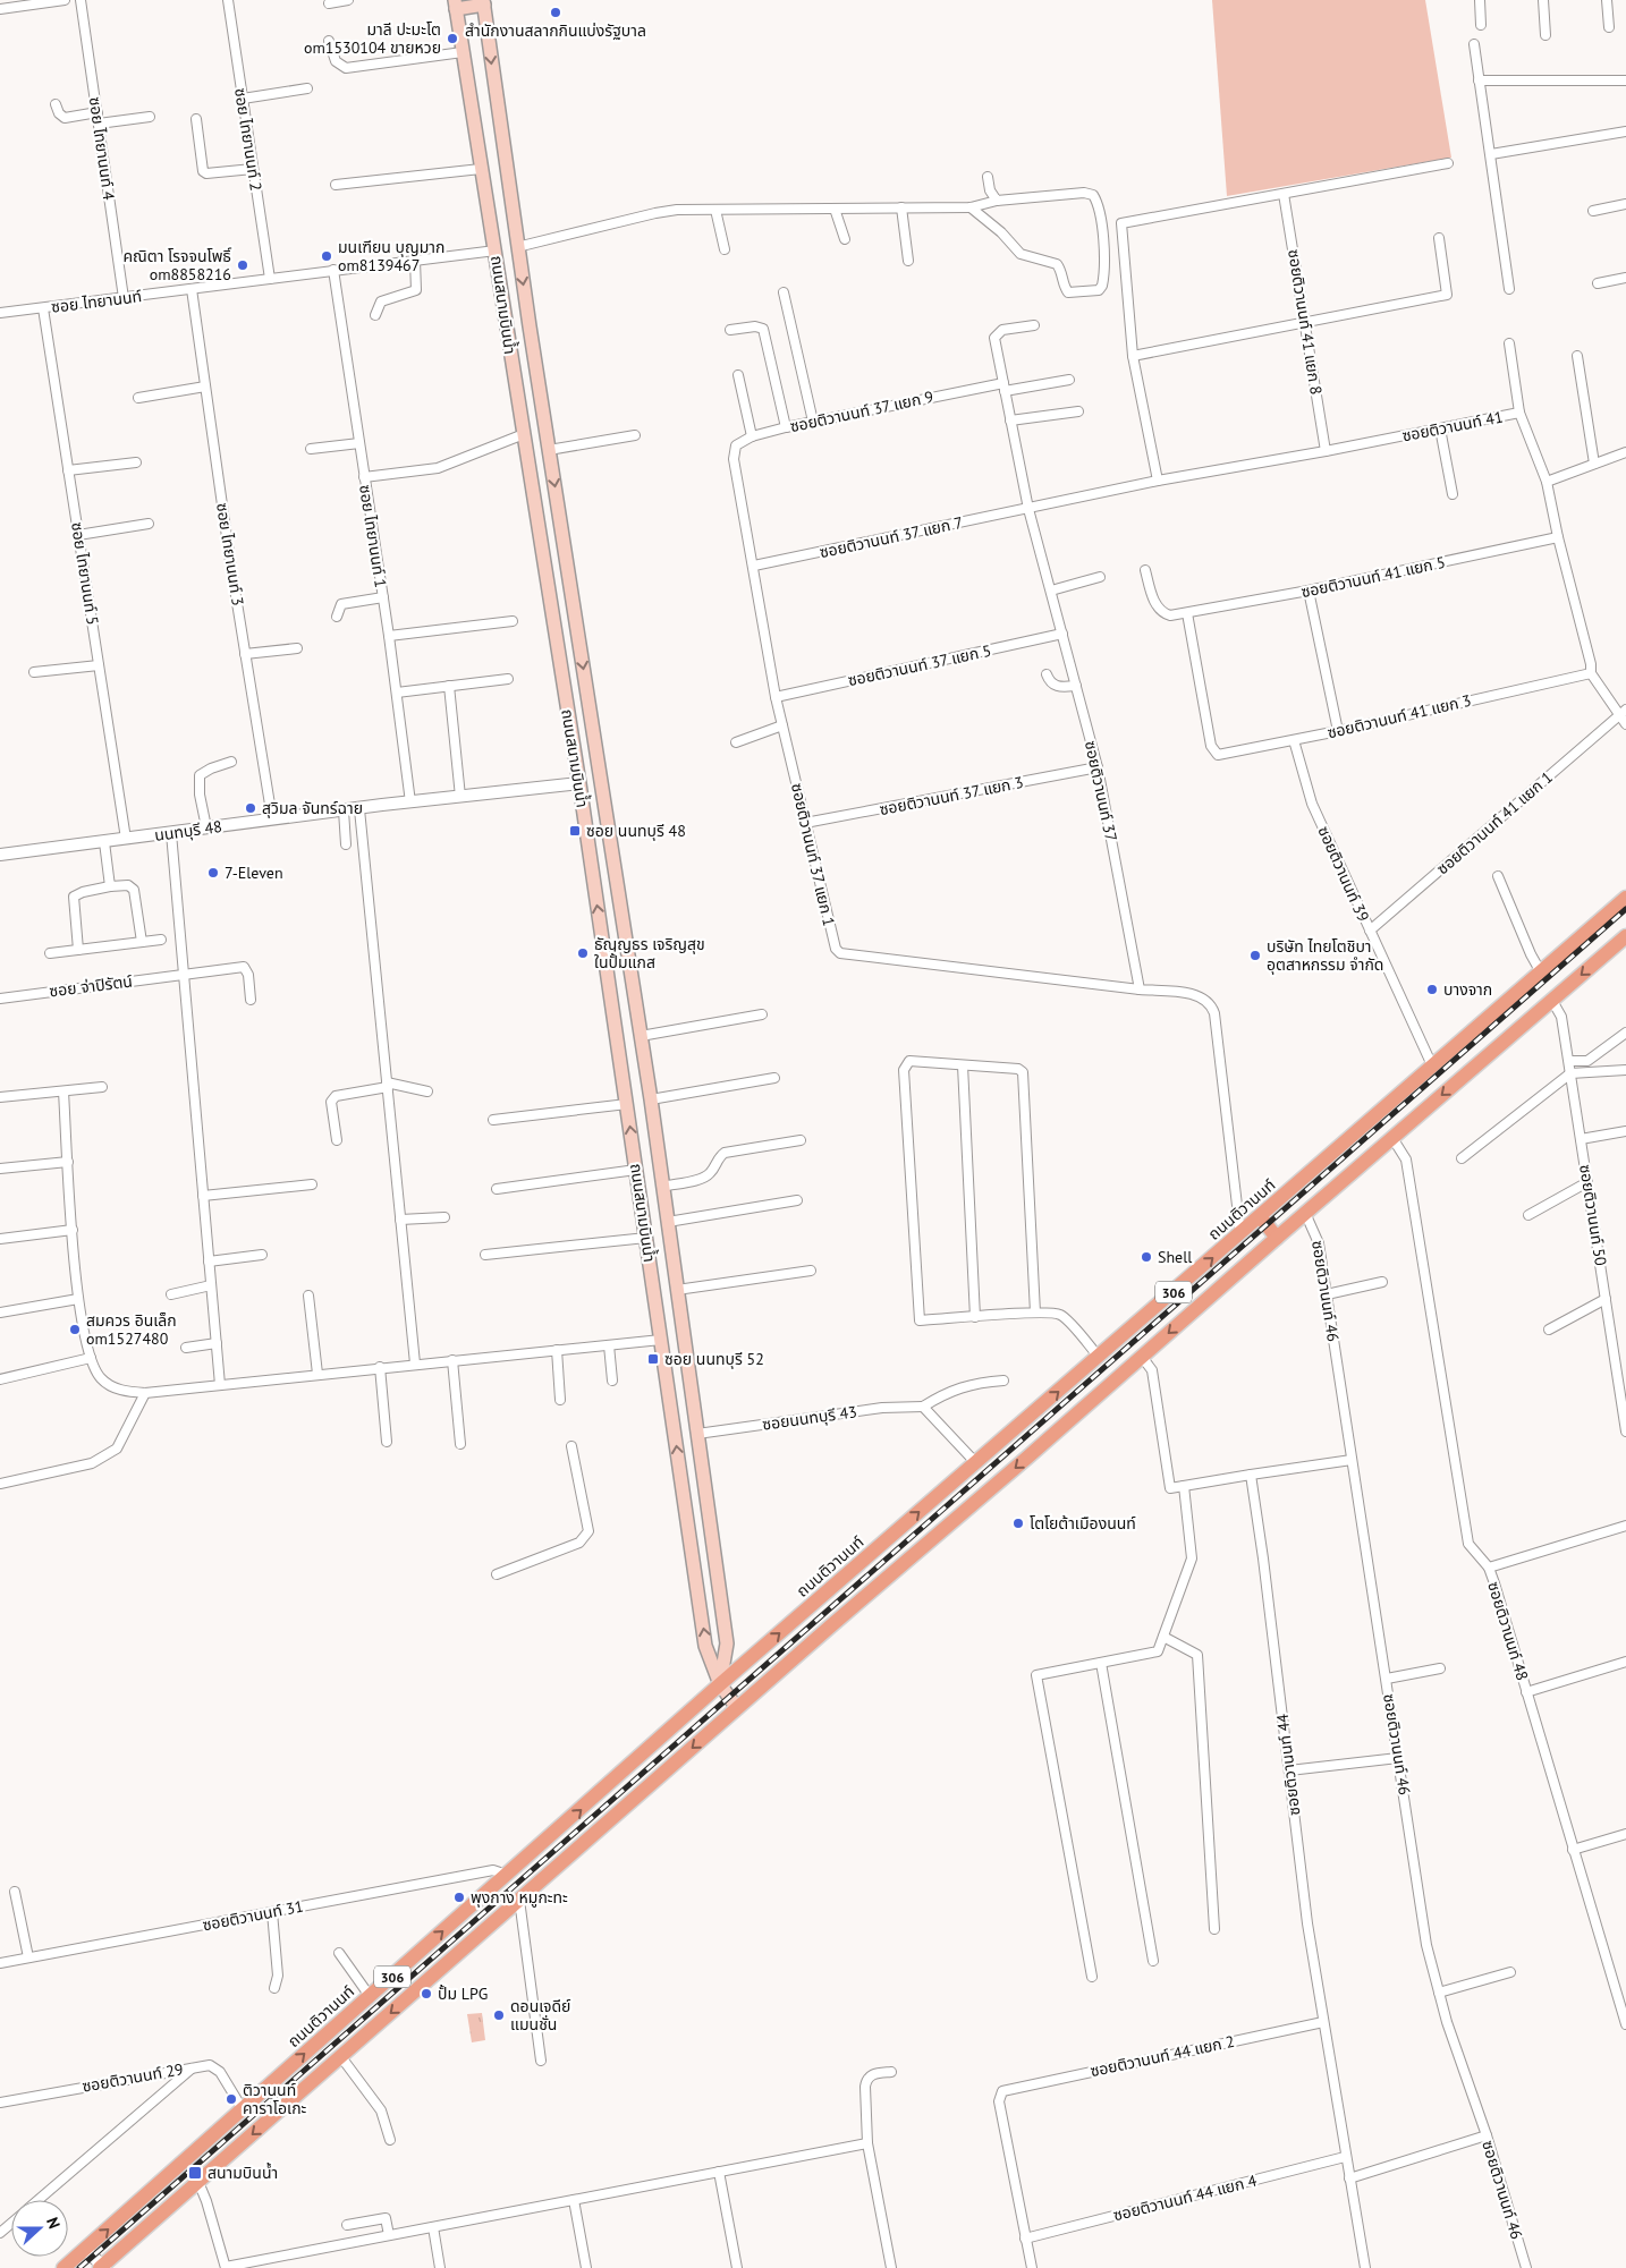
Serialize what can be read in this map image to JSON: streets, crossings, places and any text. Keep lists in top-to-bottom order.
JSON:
{
  "streets": {
    "main road": ["ถนนสนามบินน้ำ", "ถนนติวานนท์", "306"],
    "street": [
      "ซอย ไทยานนท์ 2",
      "ซอย ไทยานนท์ 4",
      "ซอย ไทยานนท์",
      "ซอยติวานนท์ 41 แยก 8",
      "ซอยติวานนท์ 37 แยก 9",
      "ซอยติวานนท์ 41",
      "ซอย ไทยานนท์ 1",
      "ซอยติวานนท์ 37 แยก 7",
      "ซอย ไทยานนท์ 3",
      "ซอย ไทยานนท์ 5",
      "ซอยติวานนท์ 41 แยก 5",
      "ซอยติวานนท์ 37 แยก 5",
      "ซอยติวานนท์ 41 แยก 3",
      "ซอยติวานนท์ 37",
      "ซอยติวานนท์ 37 แยก 3",
      "ซอยติวานนท์ 41 แยก 1",
      "นนทบุรี 48",
      "ซอยติวานนท์ 37 แยก 1",
      "ซอยติวานนท์ 39",
      "ซอย จ่าปิรัตน์",
      "ซอยติวานนท์ 50",
      "ซอยติวานนท์ 46",
      "ซอยนนทบุรี 43",
      "ซอยติวานนท์ 48",
      "ซอยติวานนท์ 44",
      "ซอยติวานนท์ 31",
      "ซอยติวานนท์ 44 แยก 2",
      "ซอยติวานนท์ 29",
      "ซอยติวานนท์ 44 แยก 4"
    ]
  },
  "crossings": [
    ["ซอย ไทยานนท์ 2", "ซอย ไทยานนท์"],
    ["ซอย ไทยานนท์ 4", "ซอย ไทยานนท์"],
    ["ซอย ไทยานนท์", "ถนนสนามบินน้ำ"],
    ["ซอย ไทยานนท์", "ซอย ไทยานนท์ 1"],
    ["ซอย ไทยานนท์", "ซอย ไทยานนท์ 3"],
    ["ซอย ไทยานนท์", "ซอย ไทยานนท์ 5"],
    ["ถนนสนามบินน้ำ", "นนทบุรี 48"],
    ["ถนนสนามบินน้ำ", "ถนนติวานนท์"],
    ["ถนนสนามบินน้ำ", "306"],
    ["ถนนสนามบินน้ำ", "ซอยนนทบุรี 43"],
    ["ซอยติวานนท์ 41 แยก 8", "ซอยติวานนท์ 41"],
    ["ซอยติวานนท์ 37 แยก 9", "ซอยติวานนท์ 37"],
    ["ซอยติวานนท์ 37 แยก 9", "ซอยติวานนท์ 37 แยก 1"],
    ["ซอยติวานนท์ 41", "ซอยติวานนท์ 37 แยก 7"],
    ["ซอยติวานนท์ 41", "ซอยติวานนท์ 41 แยก 5"],
    ["ซอยติวานนท์ 41", "ซอยติวานนท์ 41 แยก 3"],
    ["ซอยติวานนท์ 41", "ซอยติวานนท์ 41 แยก 1"],
    ["ซอย ไทยานนท์ 1", "นนทบุรี 48"],
    ["ซอยติวานนท์ 37 แยก 7", "ซอยติวานนท์ 37"],
    ["ซอยติวานนท์ 37 แยก 7", "ซอยติวานนท์ 37 แยก 1"],
    ["ซอย ไทยานนท์ 3", "นนทบุรี 48"],
    ["ซอย ไทยานนท์ 5", "นนทบุรี 48"],
    ["ซอยติวานนท์ 41 แยก 5", "ซอยติวานนท์ 41 แยก 3"],
    ["ซอยติวานนท์ 37 แยก 5", "ซอยติวานนท์ 37"],
    ["ซอยติวานนท์ 37 แยก 5", "ซอยติวานนท์ 37 แยก 1"],
    ["ซอยติวานนท์ 41 แยก 3", "ซอยติวานนท์ 39"],
    ["ซอยติวานนท์ 37", "ซอยติวานนท์ 37 แยก 3"],
    ["ซอยติวานนท์ 37", "ซอยติวานนท์ 37 แยก 1"],
    ["ซอยติวานนท์ 37 แยก 3", "ซอยติวานนท์ 37 แยก 1"],
    ["ซอยติวานนท์ 41 แยก 1", "ซอยติวานนท์ 39"],
    ["ซอยติวานนท์ 39", "ถนนติวานนท์"],
    ["ถนนติวานนท์", "ซอยติวานนท์ 31"],
    ["ถนนติวานนท์", "ซอยติวานนท์ 29"],
    ["ซอยติวานนท์ 50", "306"],
    ["ซอยติวานนท์ 46", "306"],
    ["306", "ซอยติวานนท์ 48"],
    ["ซอยติวานนท์ 44", "ซอยติวานนท์ 44 แยก 2"],
    ["ซอยติวานนท์ 44", "ซอยติวานนท์ 44 แยก 4"],
    ["ซอยติวานนท์ 44 แยก 2", "ซอยติวานนท์ 44 แยก 4"]
  ],
  "places": {
    "other": [
      "สำนักงานสลากกินแบ่งรัฐบาล",
      "มาลี ปะมะโต om1530104 ขายหวย",
      "มนเฑียน บุญมาก om8139467",
      "คณิตา โรจจนโพธิ์ om8858216",
      "สุวิมล จันทร์ฉาย",
      "7-Eleven",
      "ธัญญธร เจริญสุข ในปั้มแกส",
      "บริษัท ไทยโตชิบา อุตสาหกรรม จำกัด",
      "บางจาก",
      "Shell",
      "สมควร อินเล็ก om1527480",
      "โตโยต้าเมืองนนท์",
      "พุงกาง หมูกะทะ",
      "ปั้ม LPG",
      "ดอนเจดีย์ แมนชั่น",
      "ติวานนท์ คาราโอเกะ"
    ],
    "transit": ["ซอย นนทบุรี 48", "ซอย นนทบุรี 52", "สนามบินน้ำ"]
  },
  "north": "right"
}
